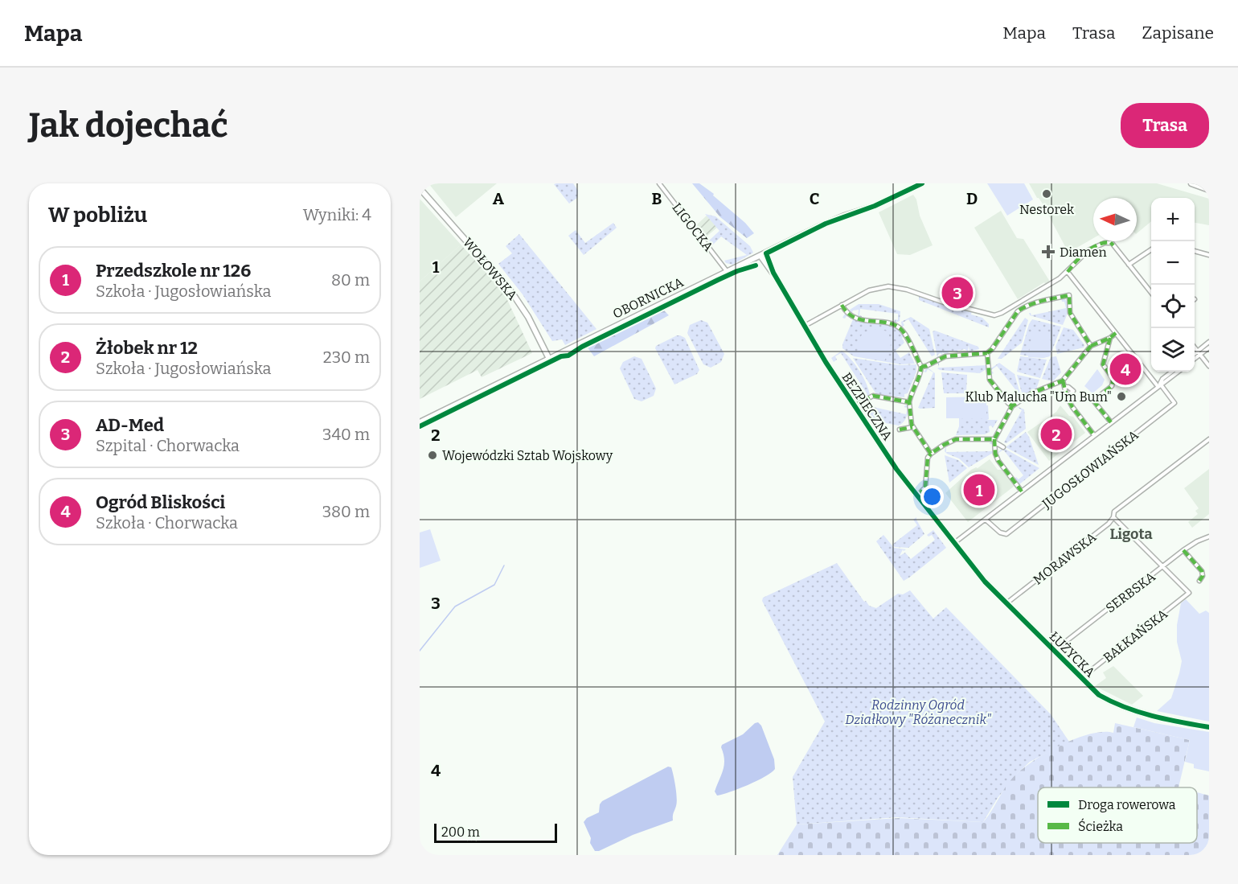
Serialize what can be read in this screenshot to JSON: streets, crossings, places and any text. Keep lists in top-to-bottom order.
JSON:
{
  "streets": {
    "street": [
      "LIGOCKA",
      "WOŁOWSKA",
      "OBORNICKA",
      "BEZPIECZNA",
      "JUGOSŁOWIAŃSKA",
      "MORAWSKA",
      "SERBSKA",
      "BAŁKAŃSKA",
      "ŁUŻYCKA"
    ]
  },
  "crossings": [
    ["LIGOCKA", "OBORNICKA"],
    ["WOŁOWSKA", "OBORNICKA"],
    ["OBORNICKA", "BEZPIECZNA"],
    ["BEZPIECZNA", "JUGOSŁOWIAŃSKA"],
    ["BEZPIECZNA", "ŁUŻYCKA"],
    ["JUGOSŁOWIAŃSKA", "ŁUŻYCKA"],
    ["MORAWSKA", "ŁUŻYCKA"],
    ["SERBSKA", "BAŁKAŃSKA"],
    ["SERBSKA", "ŁUŻYCKA"],
    ["BAŁKAŃSKA", "ŁUŻYCKA"]
  ],
  "districts": ["Ligota"],
  "parks": ["Rodzinny Ogród Działkowy \"Różanecznik\""],
  "places": {
    "other": ["Nestorek", "Klub Malucha \"Um Bum\"", "Wojewódzki Sztab Wojskowy"],
    "health": ["Diamen"]
  },
  "legend": ["Droga rowerowa", "Ścieżka"],
  "scale_bar": "200 m",
  "north": "left",
  "page": {
    "header": "Mapa",
    "nav": ["Mapa", "Trasa", "Zapisane"],
    "buttons": "Trasa",
    "title": "Jak dojechać",
    "heading": ["W pobliżu", "Wyniki: 4"],
    "map_buttons": ["+", "−"],
    "list": [
      {
        "mark": "1",
        "name": "Przedszkole nr 126",
        "note": "Szkoła · Jugosłowiańska",
        "value": "80 m"
      },
      {
        "mark": "2",
        "name": "Żłobek nr 12",
        "note": "Szkoła · Jugosłowiańska",
        "value": "230 m"
      },
      {
        "mark": "3",
        "name": "AD-Med",
        "note": "Szpital · Chorwacka",
        "value": "340 m"
      },
      {
        "mark": "4",
        "name": "Ogród Bliskości",
        "note": "Szkoła · Chorwacka",
        "value": "380 m"
      }
    ],
    "pins": [
      "3",
      "4",
      "2",
      "1"
    ],
    "scale": "200 m"
  },
  "grid": {
    "columns": [
      "A",
      "B",
      "C",
      "D"
    ],
    "rows": [
      "1",
      "2",
      "3",
      "4"
    ]
  }
}
